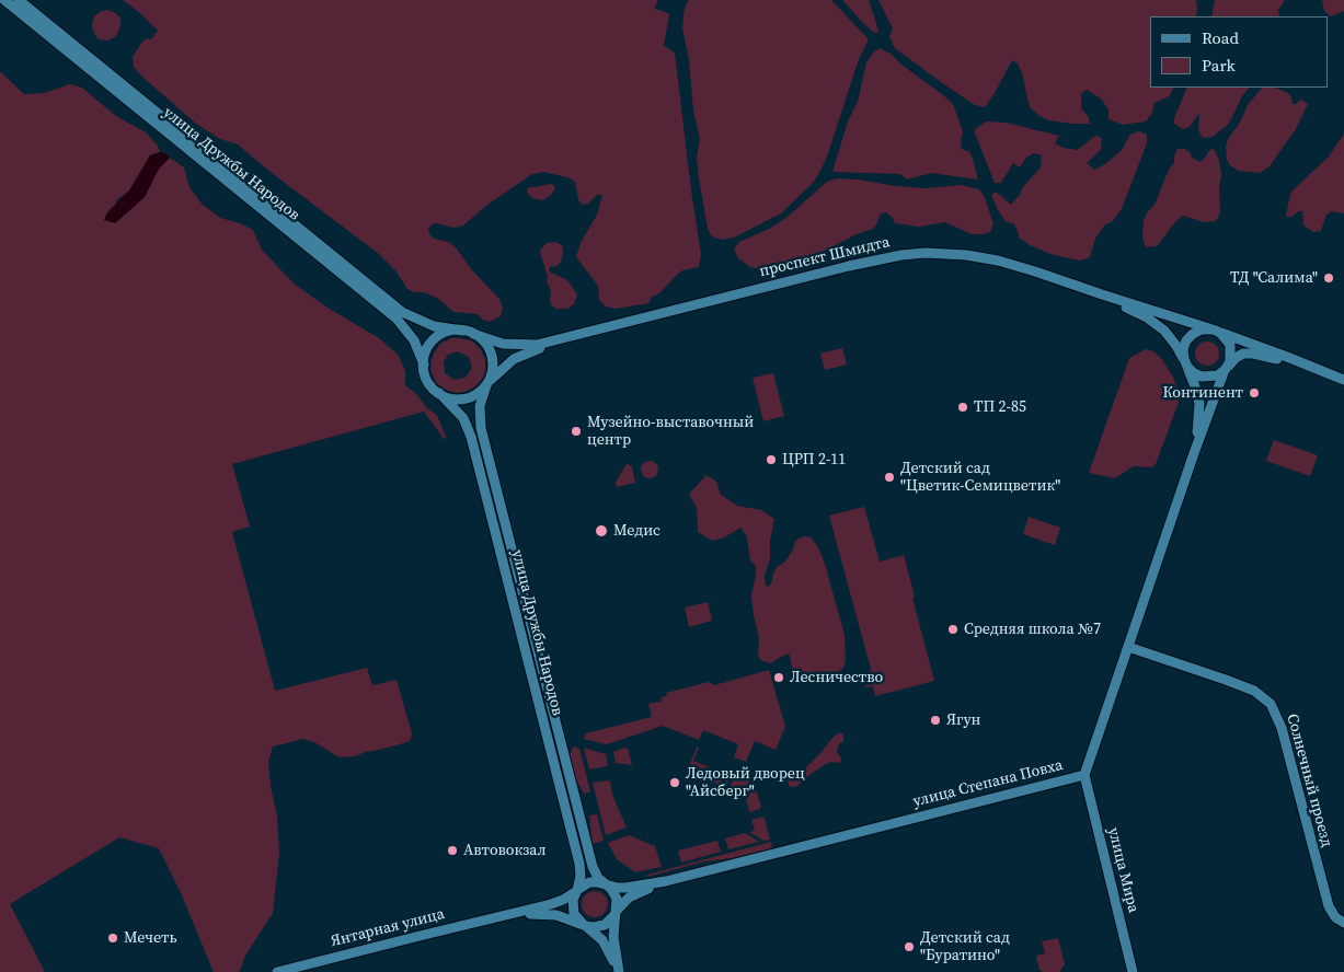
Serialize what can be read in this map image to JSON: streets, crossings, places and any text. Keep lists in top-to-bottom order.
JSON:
{
  "streets": {
    "main road": [
      "улица Дружбы Народов",
      "проспект Шмидта",
      "Солнечный проезд",
      "улица Степана Повха",
      "улица Мира",
      "Янтарная улица"
    ]
  },
  "crossings": [
    ["улица Дружбы Народов", "проспект Шмидта"],
    ["проспект Шмидта", "улица Степана Повха"],
    ["Солнечный проезд", "улица Степана Повха"],
    ["улица Степана Повха", "улица Мира"]
  ],
  "places": [
    "ТД \"Салима\"",
    "Континент",
    "ТП 2-85",
    "Музейно-выставочный центр",
    "ЦРП 2-11",
    "Детский сад \"Цветик-Семицветик\"",
    "Медис",
    "Средняя школа №7",
    "Лесничество",
    "Ягун",
    "Ледовый дворец \"Айсберг\"",
    "Автовокзал",
    "Мечеть",
    "Детский сад \"Буратино\""
  ],
  "legend": ["Road", "Park"]
}
